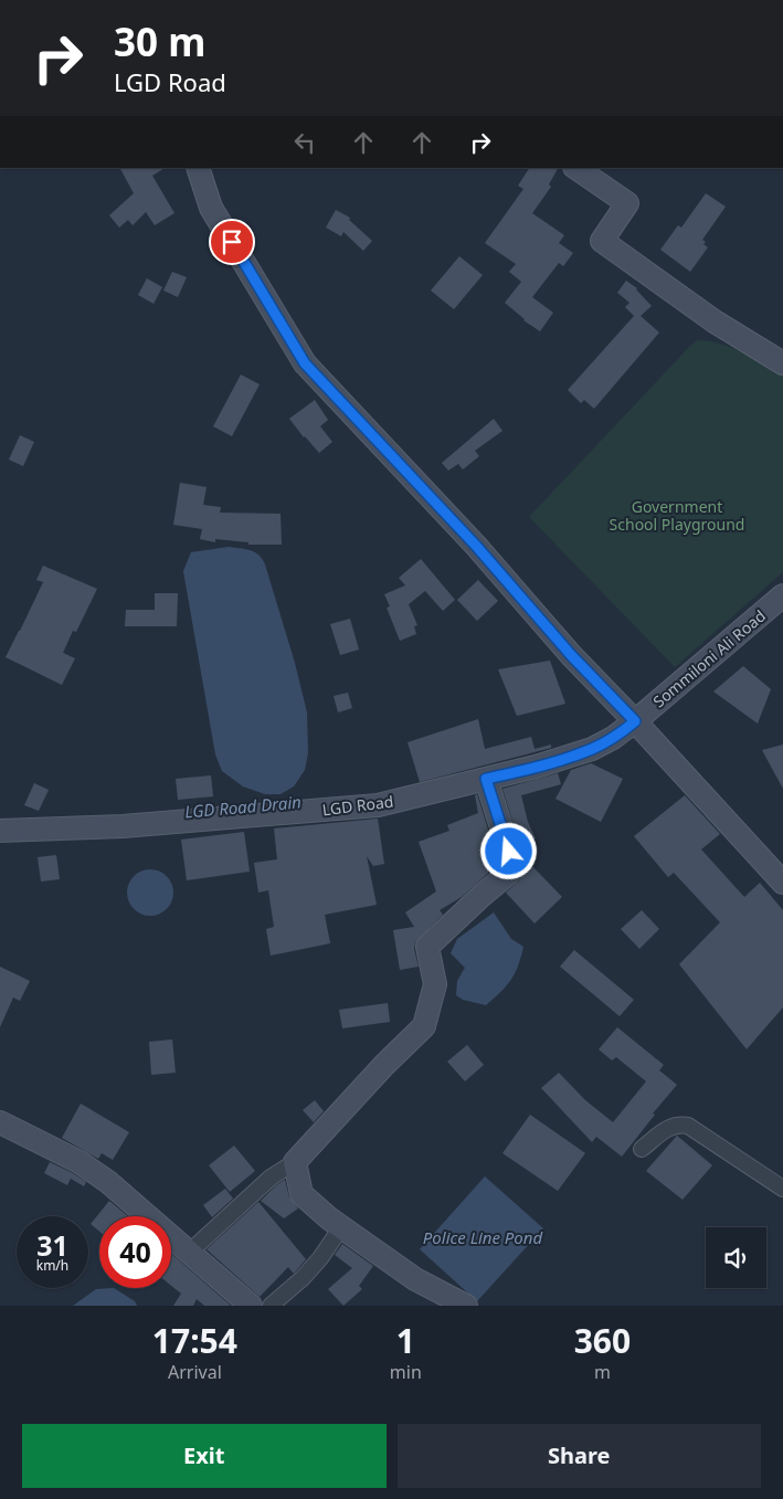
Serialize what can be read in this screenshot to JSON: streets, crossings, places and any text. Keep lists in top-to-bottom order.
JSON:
{
  "streets": {
    "street": ["Sommiloni Ali Road", "LGD Road"]
  },
  "crossings": [
    ["Sommiloni Ali Road", "LGD Road"]
  ],
  "water": ["LGD Road Drain", "Police Line Pond"],
  "parks": ["Government School Playground"],
  "page": {
    "turn": ["30 m", "LGD Road"],
    "speed": "31 km/h",
    "limit": "40",
    "eta": [
      "17:54",
      "Arrival",
      "1",
      "min",
      "360",
      "m"
    ],
    "buttons": ["Exit", "Share"]
  }
}
